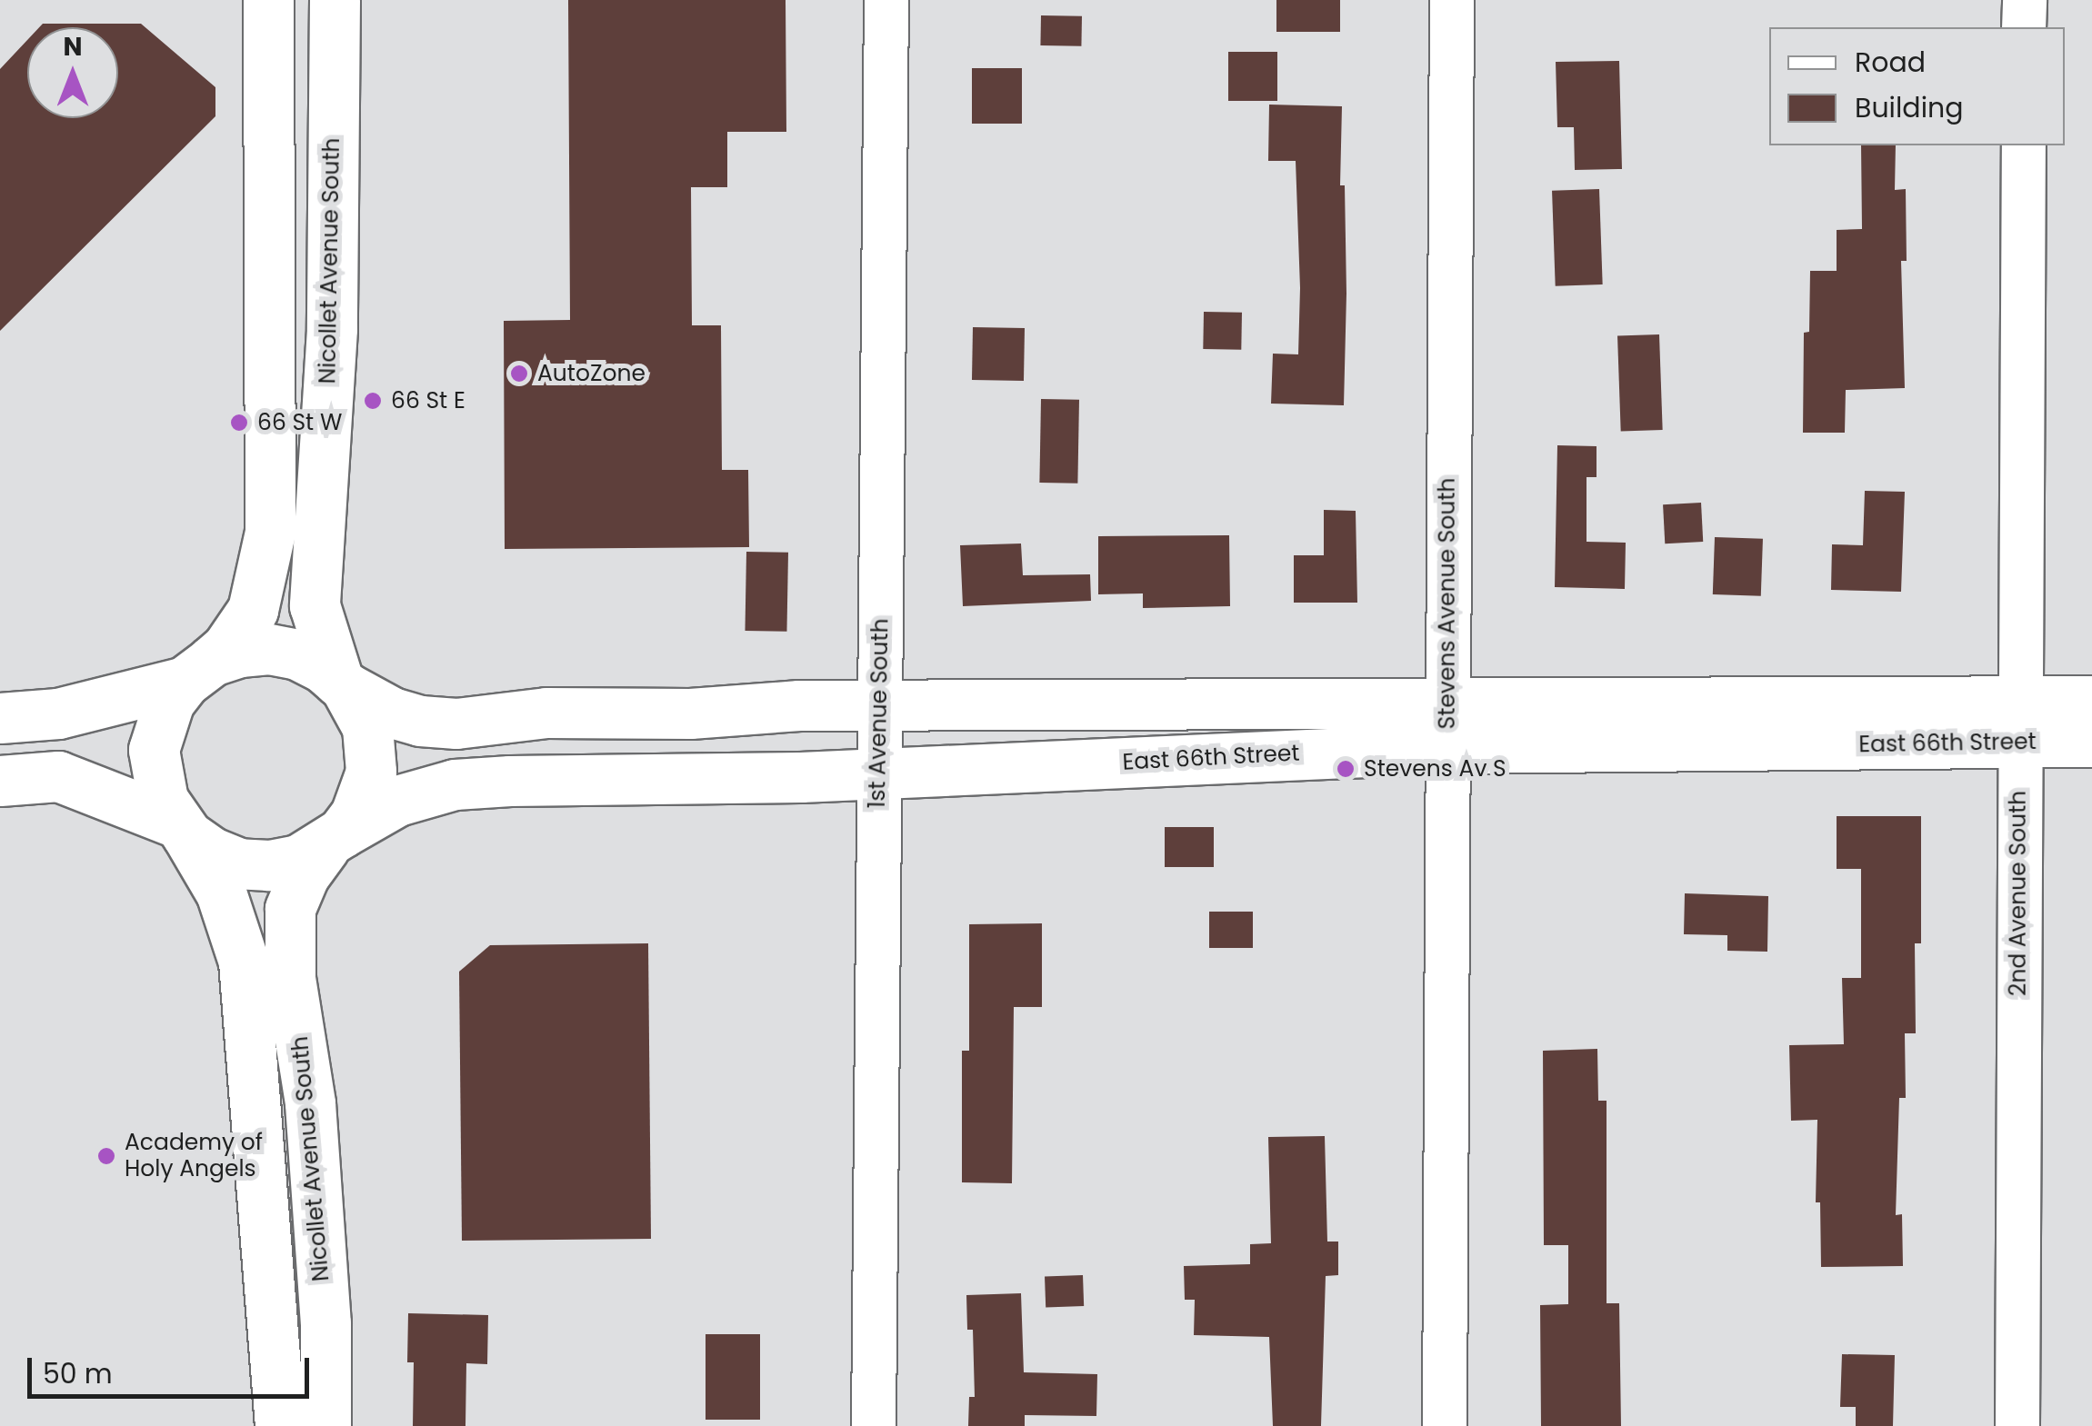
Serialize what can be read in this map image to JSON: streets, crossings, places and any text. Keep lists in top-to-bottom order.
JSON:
{
  "streets": {
    "main road": ["Nicollet Avenue South", "East 66th Street"],
    "street": ["Stevens Avenue South", "1st Avenue South", "2nd Avenue South"]
  },
  "crossings": [
    ["Nicollet Avenue South", "East 66th Street"],
    ["Stevens Avenue South", "East 66th Street"],
    ["1st Avenue South", "East 66th Street"],
    ["East 66th Street", "2nd Avenue South"]
  ],
  "places": [
    "AutoZone",
    "66 St E",
    "66 St W",
    "Stevens Av S",
    "Academy of Holy Angels"
  ],
  "legend": ["Road", "Building"],
  "scale_bar": "50 m",
  "north": "top"
}
